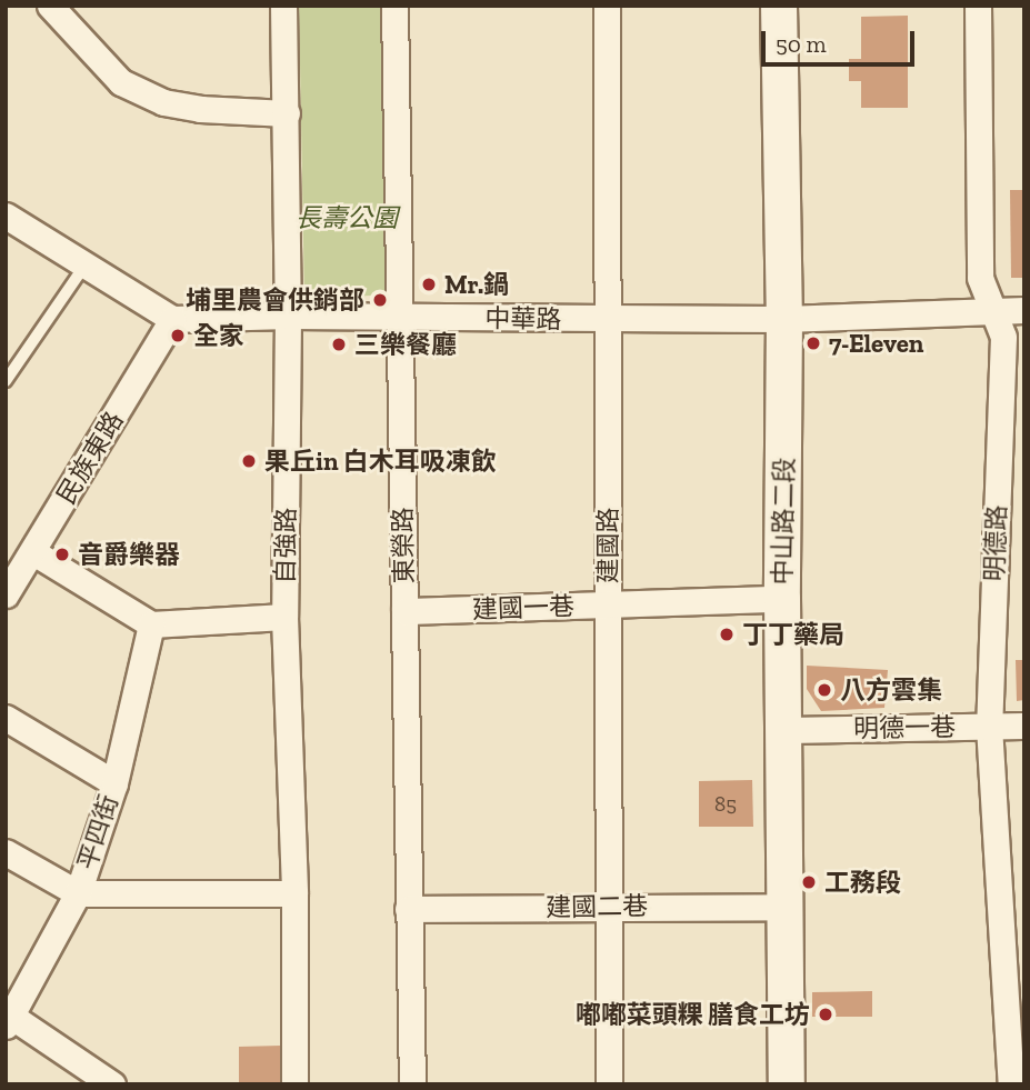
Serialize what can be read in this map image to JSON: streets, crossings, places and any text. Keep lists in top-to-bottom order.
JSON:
{
  "streets": {
    "street": [
      "中華路",
      "民族東路",
      "中山路二段",
      "明德路",
      "自強路",
      "東榮路",
      "建國路",
      "建國一巷",
      "明德一巷",
      "平四街",
      "建國二巷"
    ]
  },
  "crossings": [
    ["中華路", "民族東路"],
    ["中華路", "中山路二段"],
    ["中華路", "明德路"],
    ["中華路", "自強路"],
    ["中華路", "東榮路"],
    ["中華路", "建國路"],
    ["中山路二段", "建國一巷"],
    ["中山路二段", "明德一巷"],
    ["中山路二段", "建國二巷"],
    ["明德路", "明德一巷"],
    ["東榮路", "建國一巷"],
    ["東榮路", "建國二巷"],
    ["建國路", "建國一巷"],
    ["建國路", "建國二巷"]
  ],
  "parks": ["長壽公園"],
  "places": [
    "Mr.鍋",
    "埔里農會供銷部",
    "全家",
    "7-Eleven",
    "三樂餐廳",
    "果丘in 白木耳吸凍飲",
    "音爵樂器",
    "丁丁藥局",
    "八方雲集",
    "工務段",
    "嘟嘟菜頭粿 膳食工坊"
  ],
  "house_numbers": ["85"],
  "scale_bar": "50 m"
}
